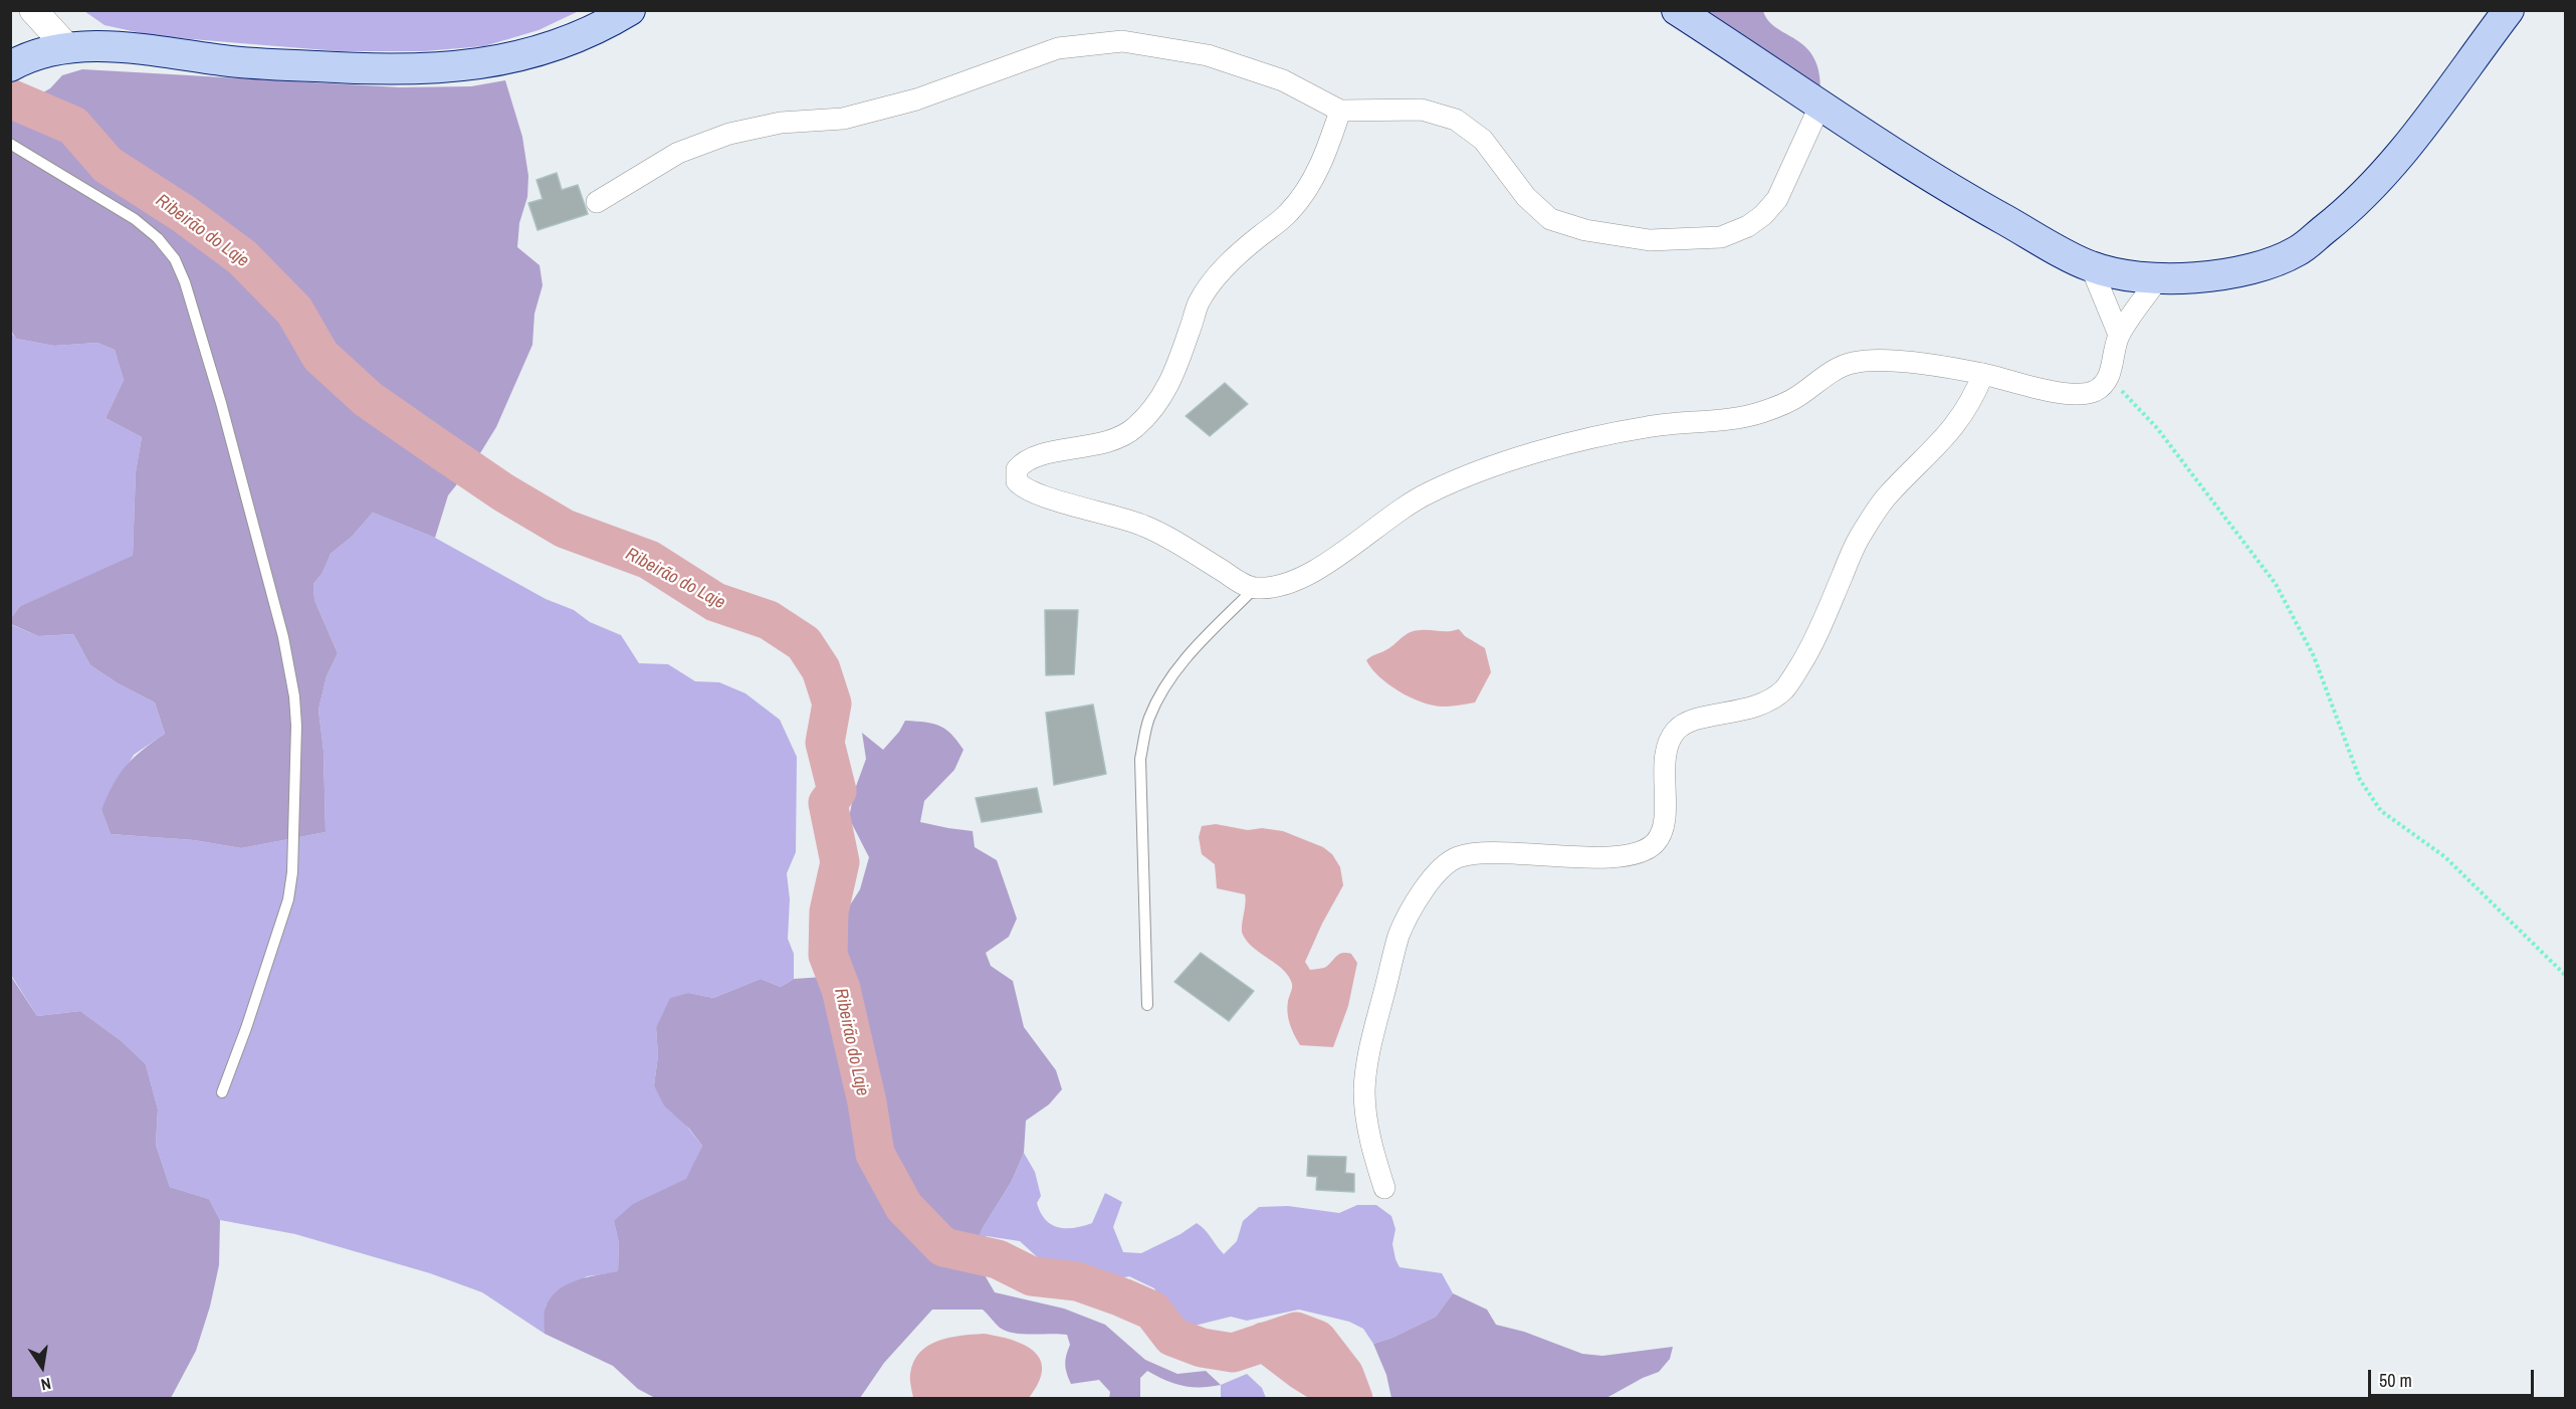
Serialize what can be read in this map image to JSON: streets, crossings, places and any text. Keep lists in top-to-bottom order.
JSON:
{
  "water": ["Ribeirão do Laje"],
  "scale_bar": "50 m",
  "north": "bottom"
}
